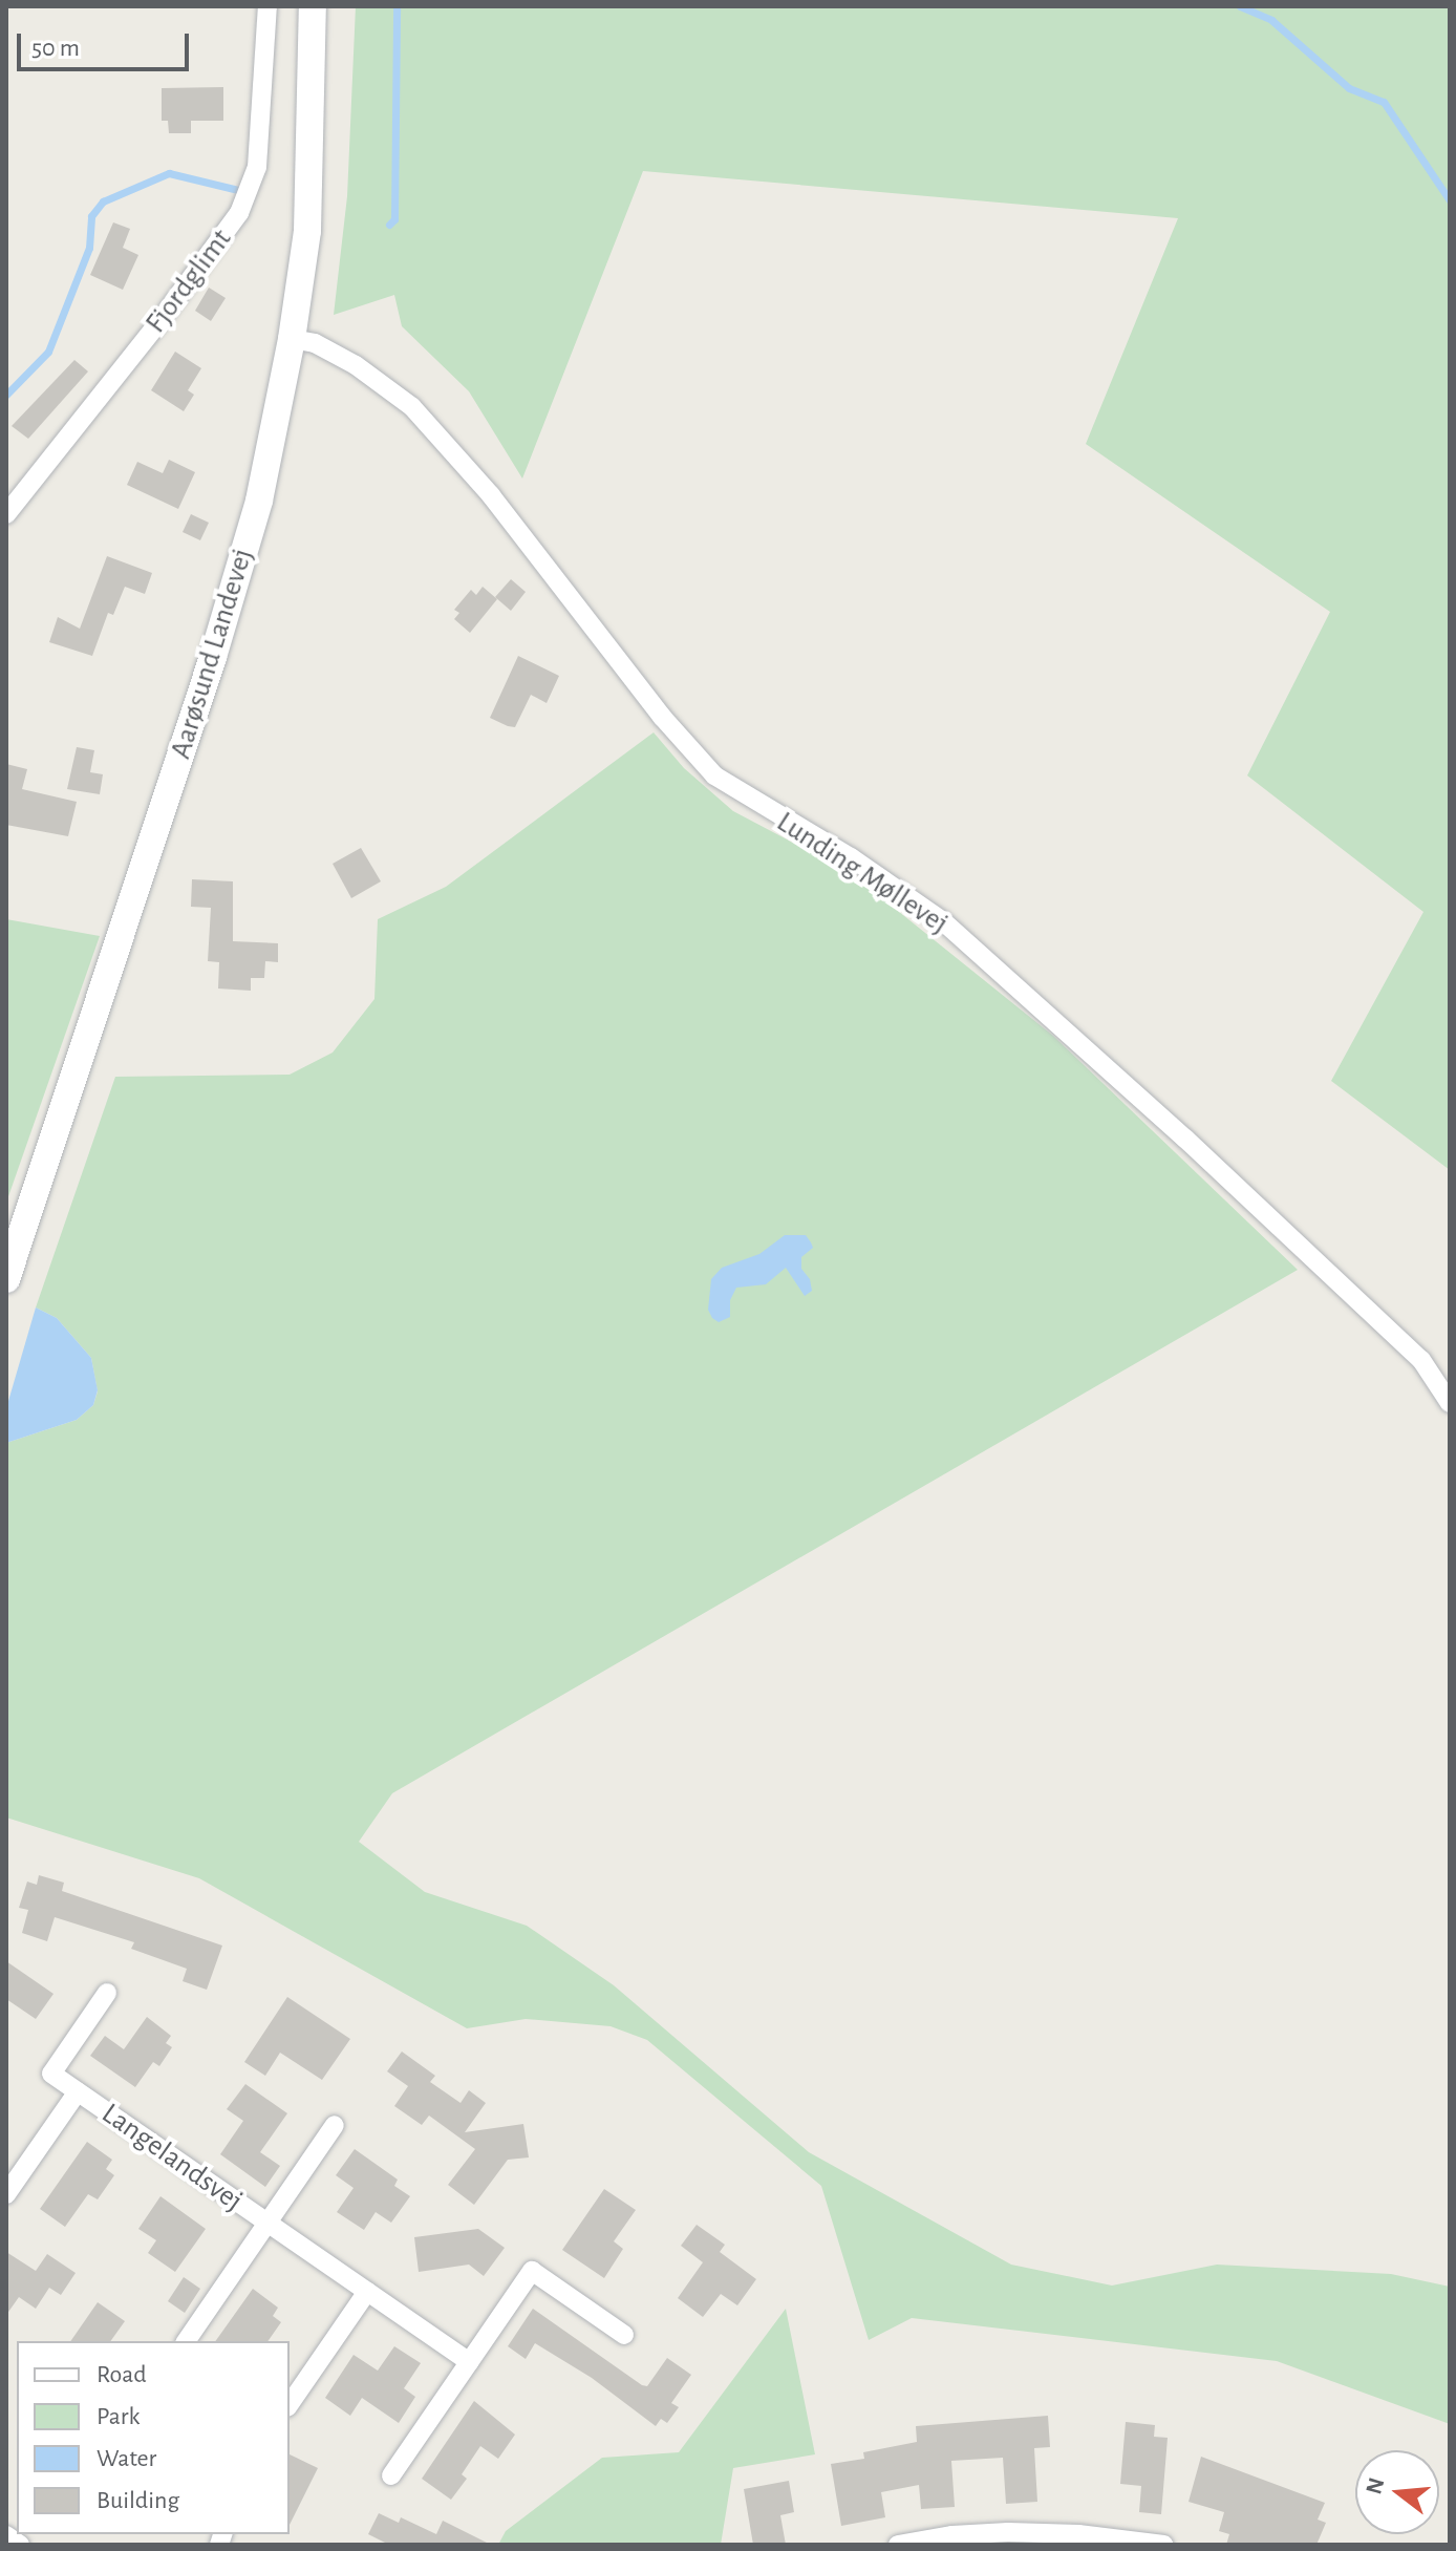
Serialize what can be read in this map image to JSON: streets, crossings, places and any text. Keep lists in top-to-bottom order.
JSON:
{
  "streets": {
    "street": [
      "Fjordglimt",
      "Aarøsund Landevej",
      "Lunding Møllevej",
      "Langelandsvej"
    ]
  },
  "crossings": [
    ["Aarøsund Landevej", "Lunding Møllevej"]
  ],
  "legend": [
    "Road",
    "Park",
    "Water",
    "Building"
  ],
  "scale_bar": "50 m",
  "north": "left"
}
